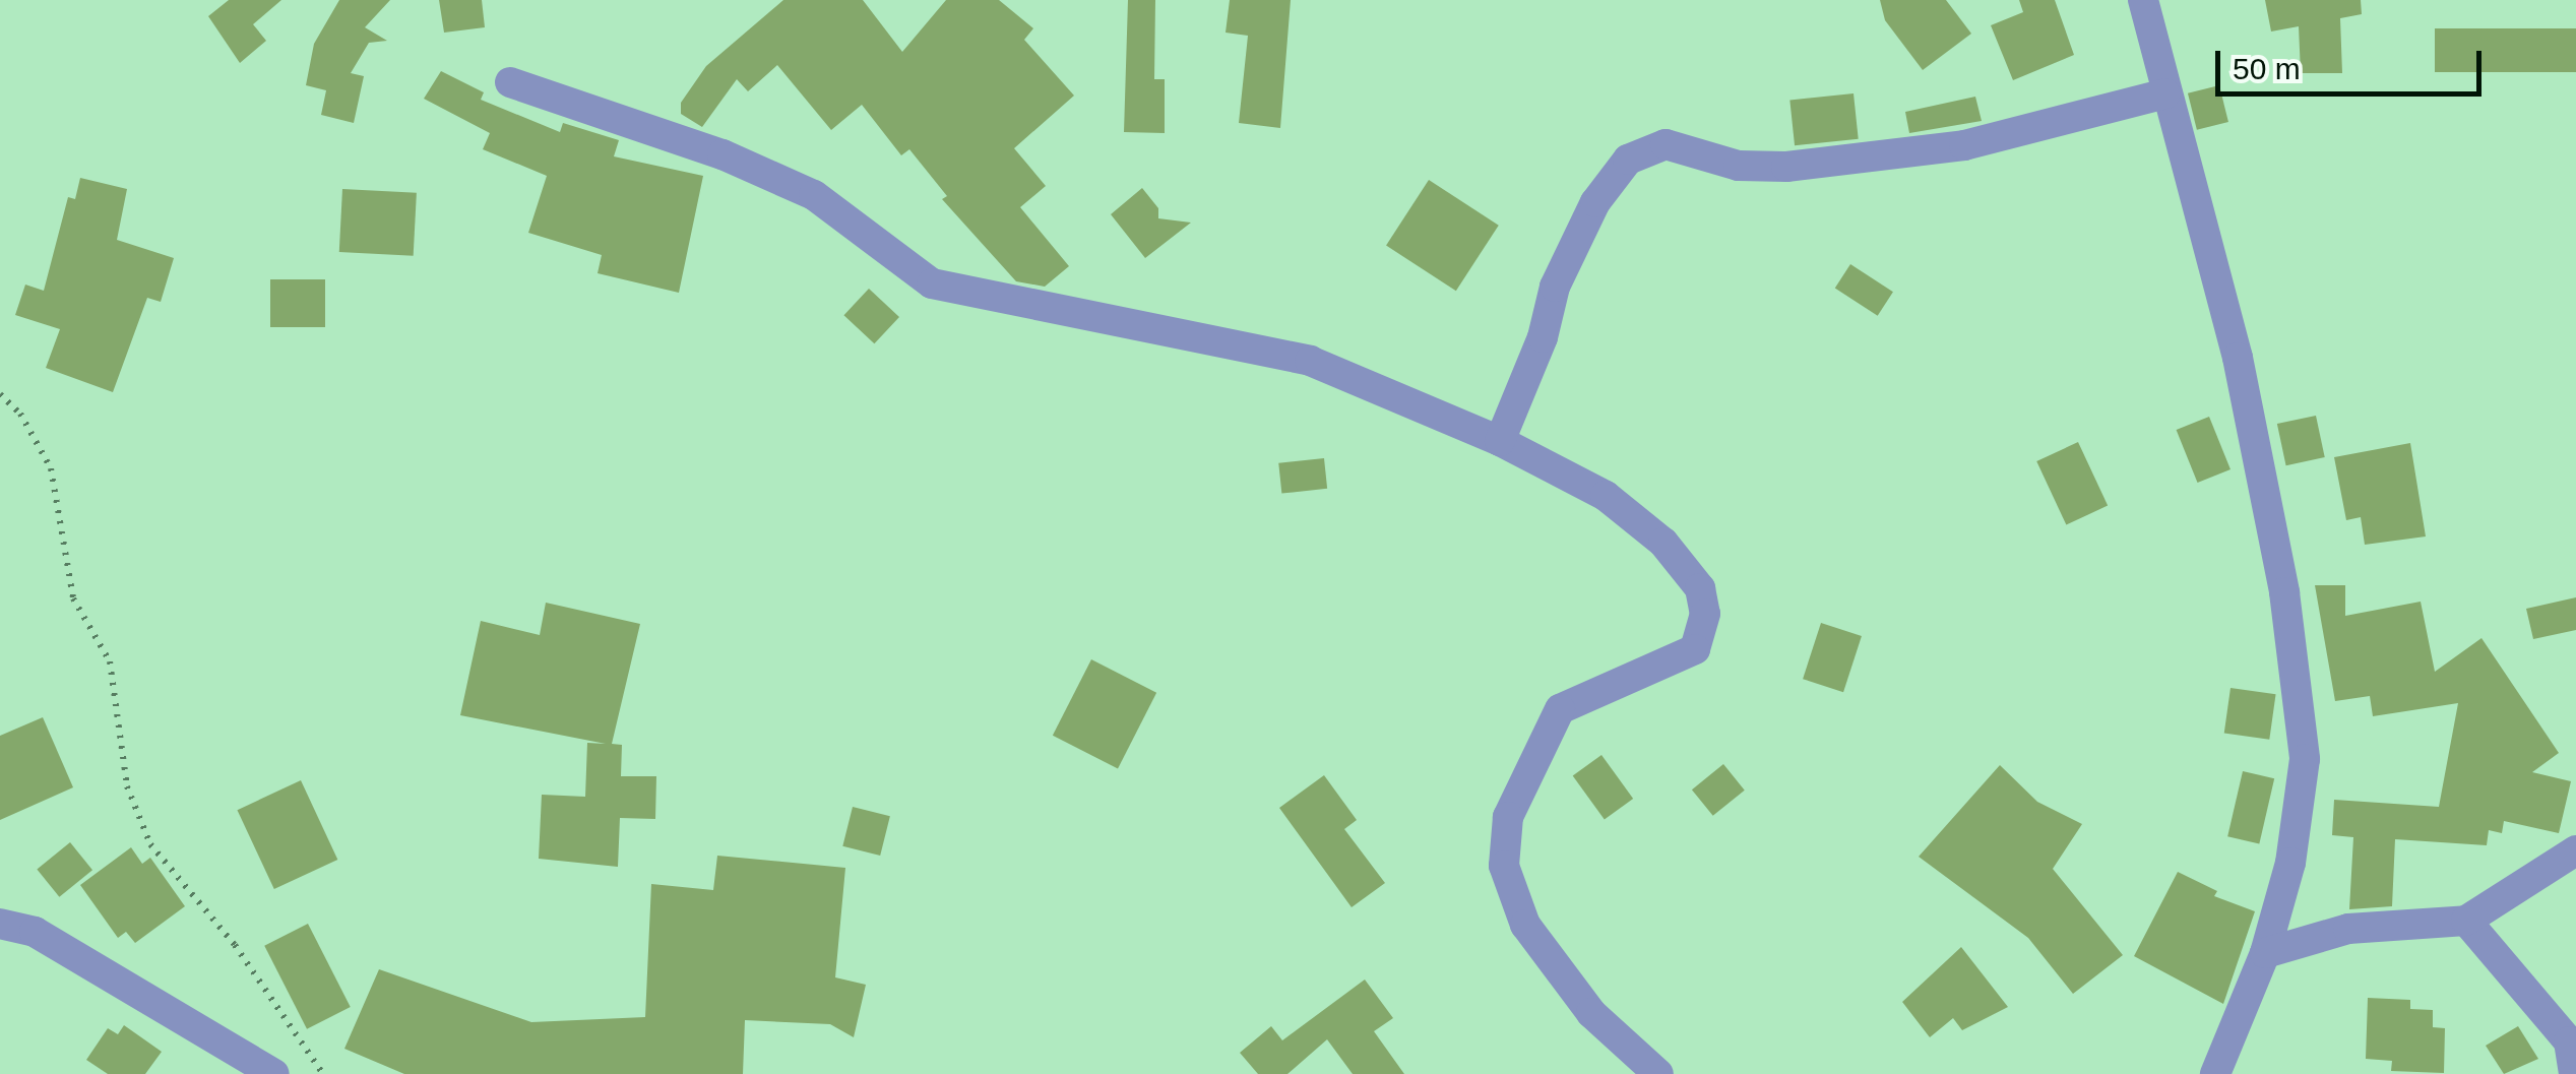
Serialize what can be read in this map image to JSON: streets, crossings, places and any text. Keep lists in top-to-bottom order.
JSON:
{
  "scale_bar": "50 m"
}
